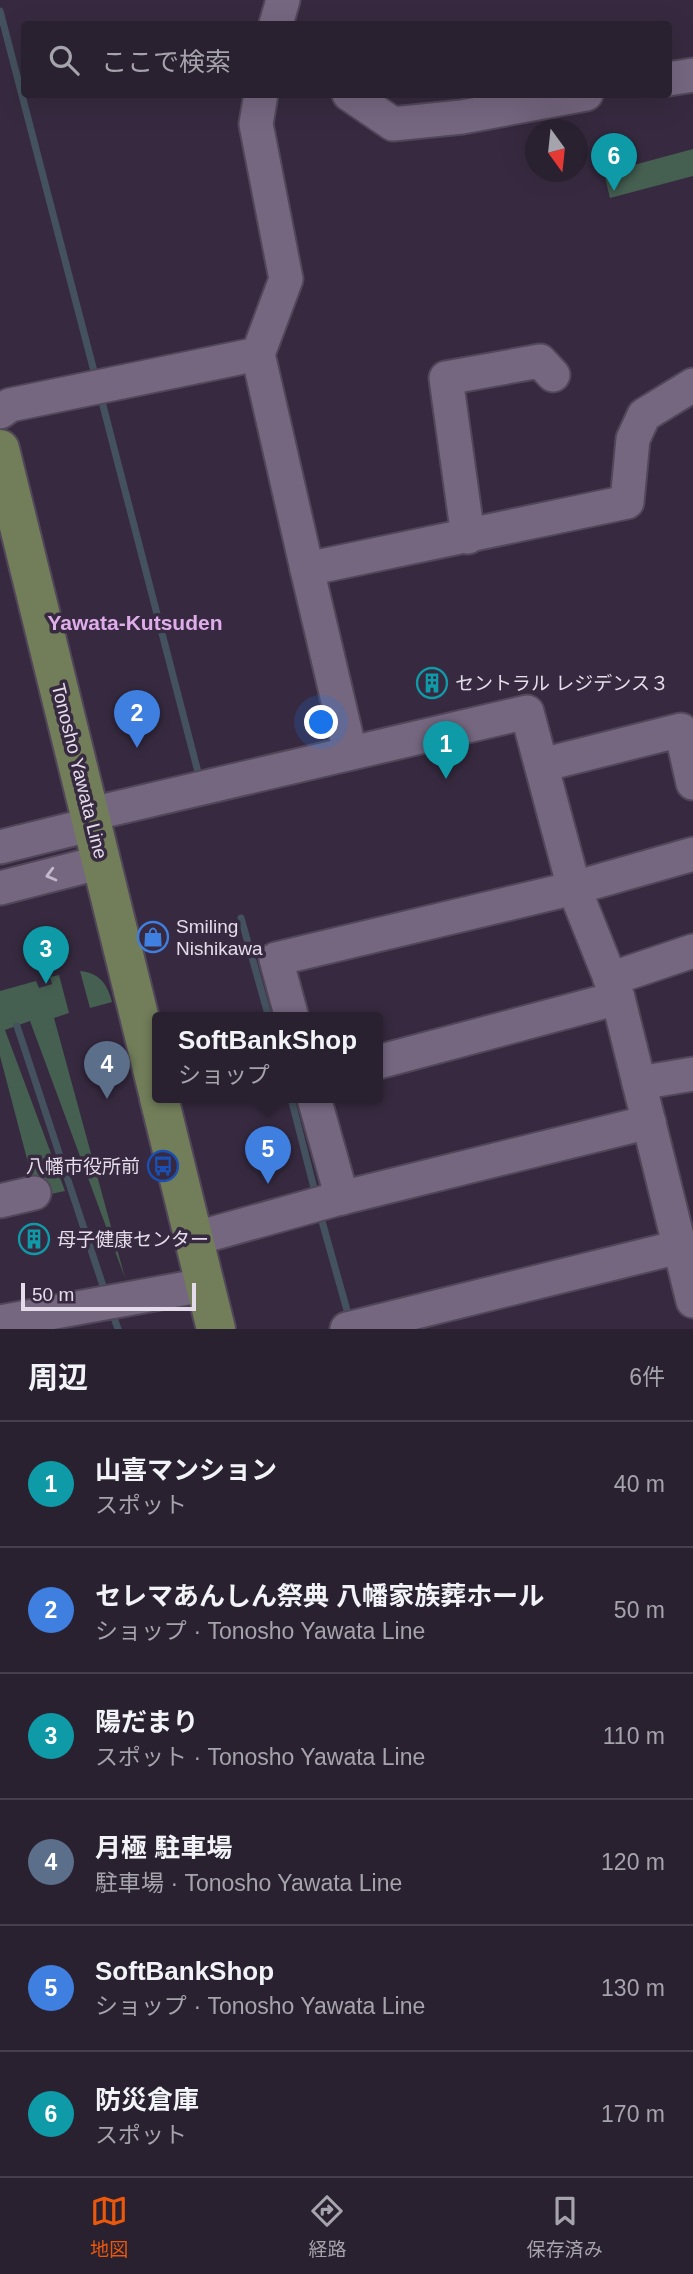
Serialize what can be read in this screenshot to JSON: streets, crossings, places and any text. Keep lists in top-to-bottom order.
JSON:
{
  "streets": {
    "main road": ["Tonosho Yawata Line"]
  },
  "districts": ["Yawata-Kutsuden"],
  "places": {
    "building": ["セントラル レジデンス３", "母子健康センター"],
    "shop": ["Smiling Nishikawa"],
    "bus stop": ["八幡市役所前"]
  },
  "scale_bar": "50 m",
  "north": "bottom",
  "page": {
    "search": "ここで検索",
    "pins": [
      "6",
      "2",
      "1",
      "3",
      "4",
      "5"
    ],
    "popup": ["SoftBankShop", "ショップ"],
    "scale": "50 m",
    "heading": ["周辺", "6件"],
    "list": [
      {
        "mark": "1",
        "name": "山喜マンション",
        "note": "スポット",
        "value": "40 m"
      },
      {
        "mark": "2",
        "name": "セレマあんしん祭典 八幡家族葬ホール",
        "note": "ショップ · Tonosho Yawata Line",
        "value": "50 m"
      },
      {
        "mark": "3",
        "name": "陽だまり",
        "note": "スポット · Tonosho Yawata Line",
        "value": "110 m"
      },
      {
        "mark": "4",
        "name": "月極 駐車場",
        "note": "駐車場 · Tonosho Yawata Line",
        "value": "120 m"
      },
      {
        "mark": "5",
        "name": "SoftBankShop",
        "note": "ショップ · Tonosho Yawata Line",
        "value": "130 m"
      },
      {
        "mark": "6",
        "name": "防災倉庫",
        "note": "スポット",
        "value": "170 m"
      }
    ],
    "nav": ["地図", "経路", "保存済み"]
  }
}
